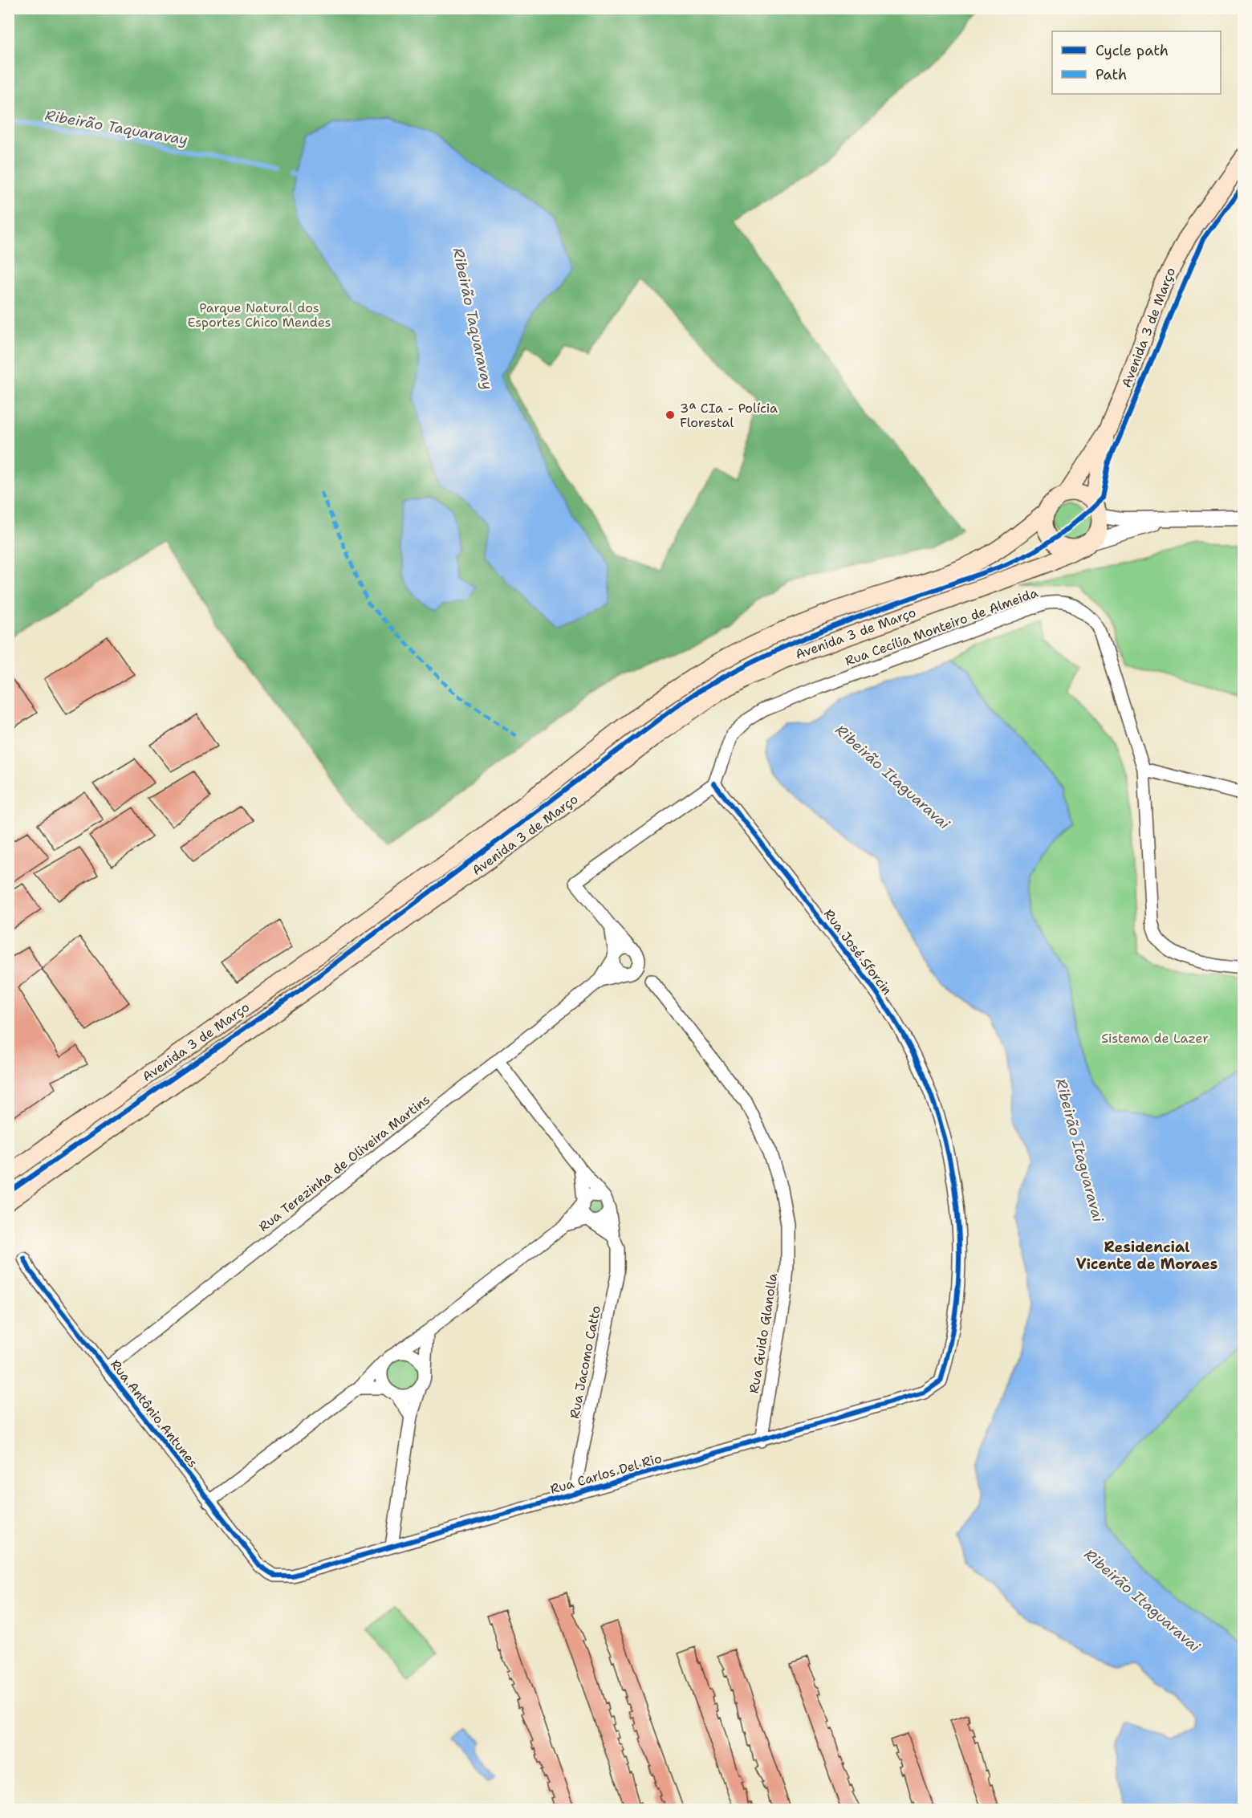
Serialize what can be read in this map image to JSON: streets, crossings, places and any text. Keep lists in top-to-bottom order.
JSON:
{
  "streets": {
    "main road": ["Avenida 3 de Março"],
    "street": [
      "Rua Cecília Monteiro de Almeida",
      "Rua José Sforcin",
      "Rua Terezinha de Oliveira Martins",
      "Rua Guido Glanolla",
      "Rua Jacomo Catto",
      "Rua Antônio Antunes",
      "Rua Carlos Del Rio"
    ]
  },
  "crossings": [
    ["Rua Cecília Monteiro de Almeida", "Rua José Sforcin"],
    ["Rua José Sforcin", "Rua Carlos Del Rio"],
    ["Rua Terezinha de Oliveira Martins", "Rua Guido Glanolla"],
    ["Rua Terezinha de Oliveira Martins", "Rua Antônio Antunes"],
    ["Rua Guido Glanolla", "Rua Carlos Del Rio"],
    ["Rua Jacomo Catto", "Rua Carlos Del Rio"],
    ["Rua Antônio Antunes", "Rua Carlos Del Rio"]
  ],
  "districts": ["Residencial Vicente de Moraes"],
  "water": ["Ribeirão Taquaravay", "Ribeirão Itaguaravai"],
  "parks": ["Parque Natural dos Esportes Chico Mendes", "Sistema de Lazer"],
  "places": ["3ª CIa - Polícia Florestal"],
  "legend": ["Cycle path", "Path"]
}
